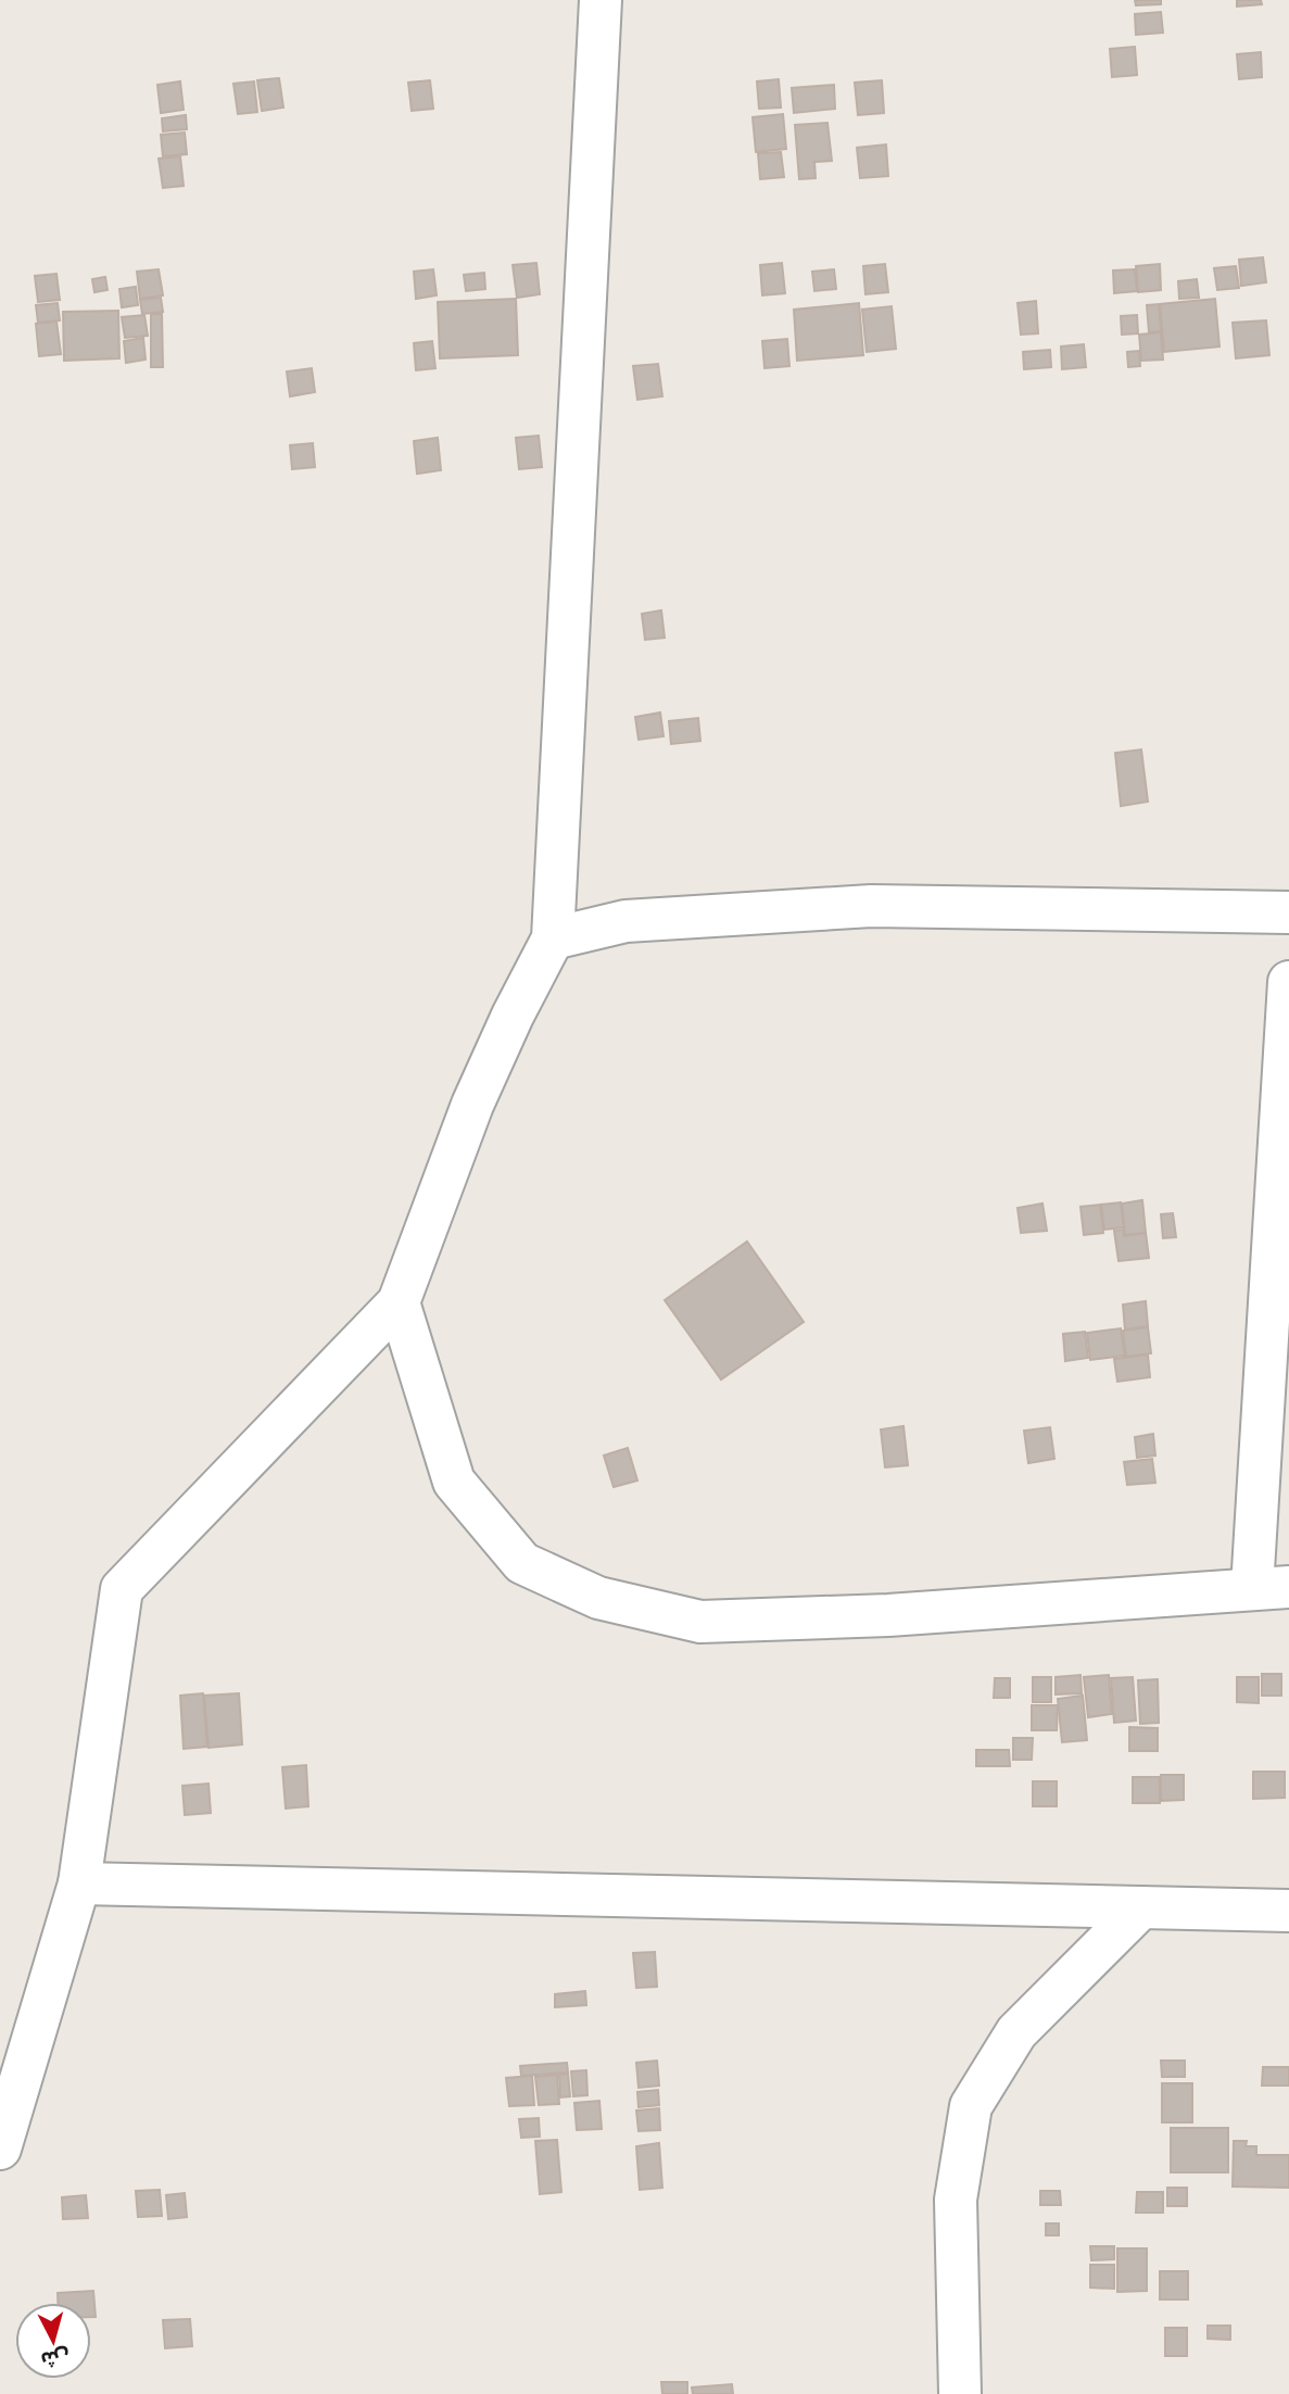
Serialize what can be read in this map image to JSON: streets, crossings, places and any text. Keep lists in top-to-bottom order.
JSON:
{
  "north": "bottom"
}
